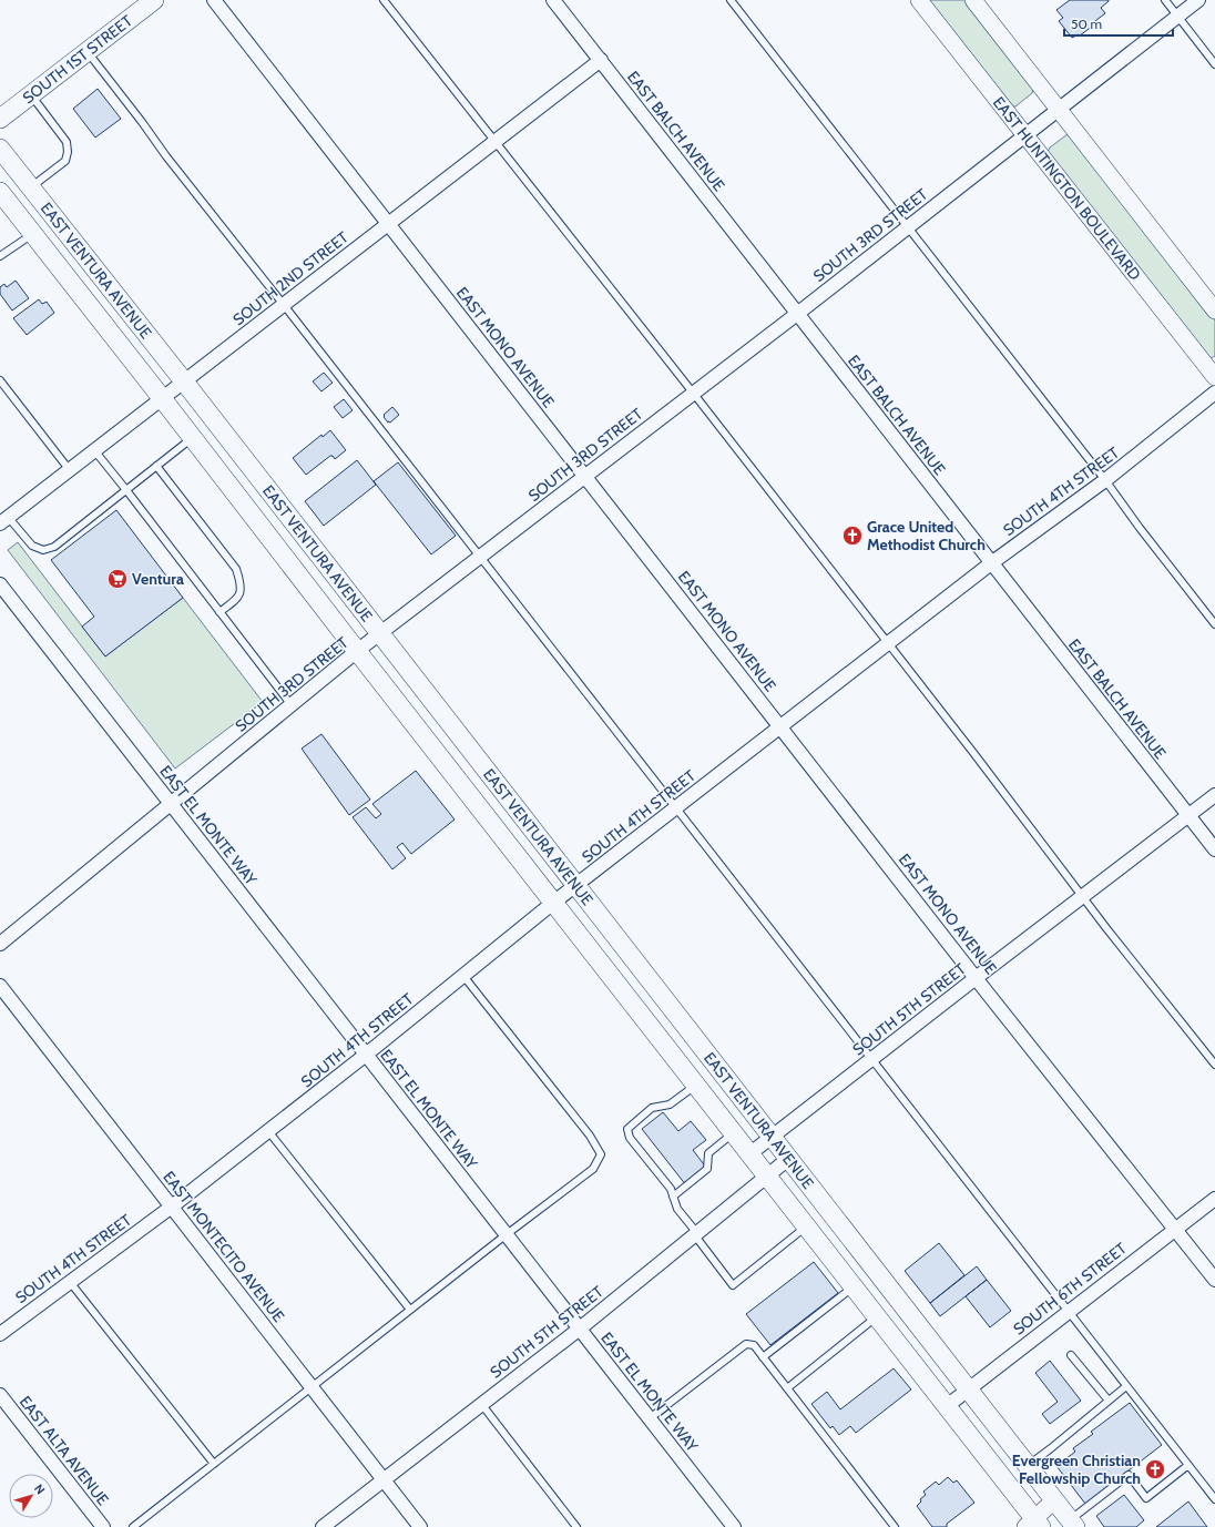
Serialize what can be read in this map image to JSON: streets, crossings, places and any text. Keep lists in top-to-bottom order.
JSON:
{
  "streets": {
    "main road": ["SOUTH 1ST STREET", "EAST VENTURA AVENUE"],
    "street": [
      "EAST BALCH AVENUE",
      "EAST HUNTINGTON BOULEVARD",
      "SOUTH 3RD STREET",
      "SOUTH 2ND STREET",
      "EAST MONO AVENUE",
      "SOUTH 4TH STREET",
      "EAST EL MONTE WAY",
      "SOUTH 5TH STREET",
      "EAST MONTECITO AVENUE",
      "SOUTH 6TH STREET",
      "EAST ALTA AVENUE"
    ]
  },
  "crossings": [
    ["EAST BALCH AVENUE", "SOUTH 3RD STREET"],
    ["EAST BALCH AVENUE", "SOUTH 2ND STREET"],
    ["EAST BALCH AVENUE", "SOUTH 4TH STREET"],
    ["EAST BALCH AVENUE", "SOUTH 5TH STREET"],
    ["EAST HUNTINGTON BOULEVARD", "SOUTH 3RD STREET"],
    ["SOUTH 3RD STREET", "EAST VENTURA AVENUE"],
    ["SOUTH 3RD STREET", "EAST MONO AVENUE"],
    ["SOUTH 3RD STREET", "EAST EL MONTE WAY"],
    ["EAST VENTURA AVENUE", "SOUTH 2ND STREET"],
    ["EAST VENTURA AVENUE", "SOUTH 4TH STREET"],
    ["EAST VENTURA AVENUE", "SOUTH 5TH STREET"],
    ["EAST VENTURA AVENUE", "SOUTH 6TH STREET"],
    ["SOUTH 2ND STREET", "EAST MONO AVENUE"],
    ["EAST MONO AVENUE", "SOUTH 4TH STREET"],
    ["EAST MONO AVENUE", "SOUTH 5TH STREET"],
    ["EAST MONO AVENUE", "SOUTH 6TH STREET"],
    ["SOUTH 4TH STREET", "EAST EL MONTE WAY"],
    ["SOUTH 4TH STREET", "EAST MONTECITO AVENUE"],
    ["EAST EL MONTE WAY", "SOUTH 5TH STREET"],
    ["SOUTH 5TH STREET", "EAST MONTECITO AVENUE"]
  ],
  "places": {
    "church": ["Grace United Methodist Church", "Evergreen Christian Fellowship Church"],
    "supermarket": ["Ventura"]
  },
  "scale_bar": "50 m",
  "north": "top right"
}
